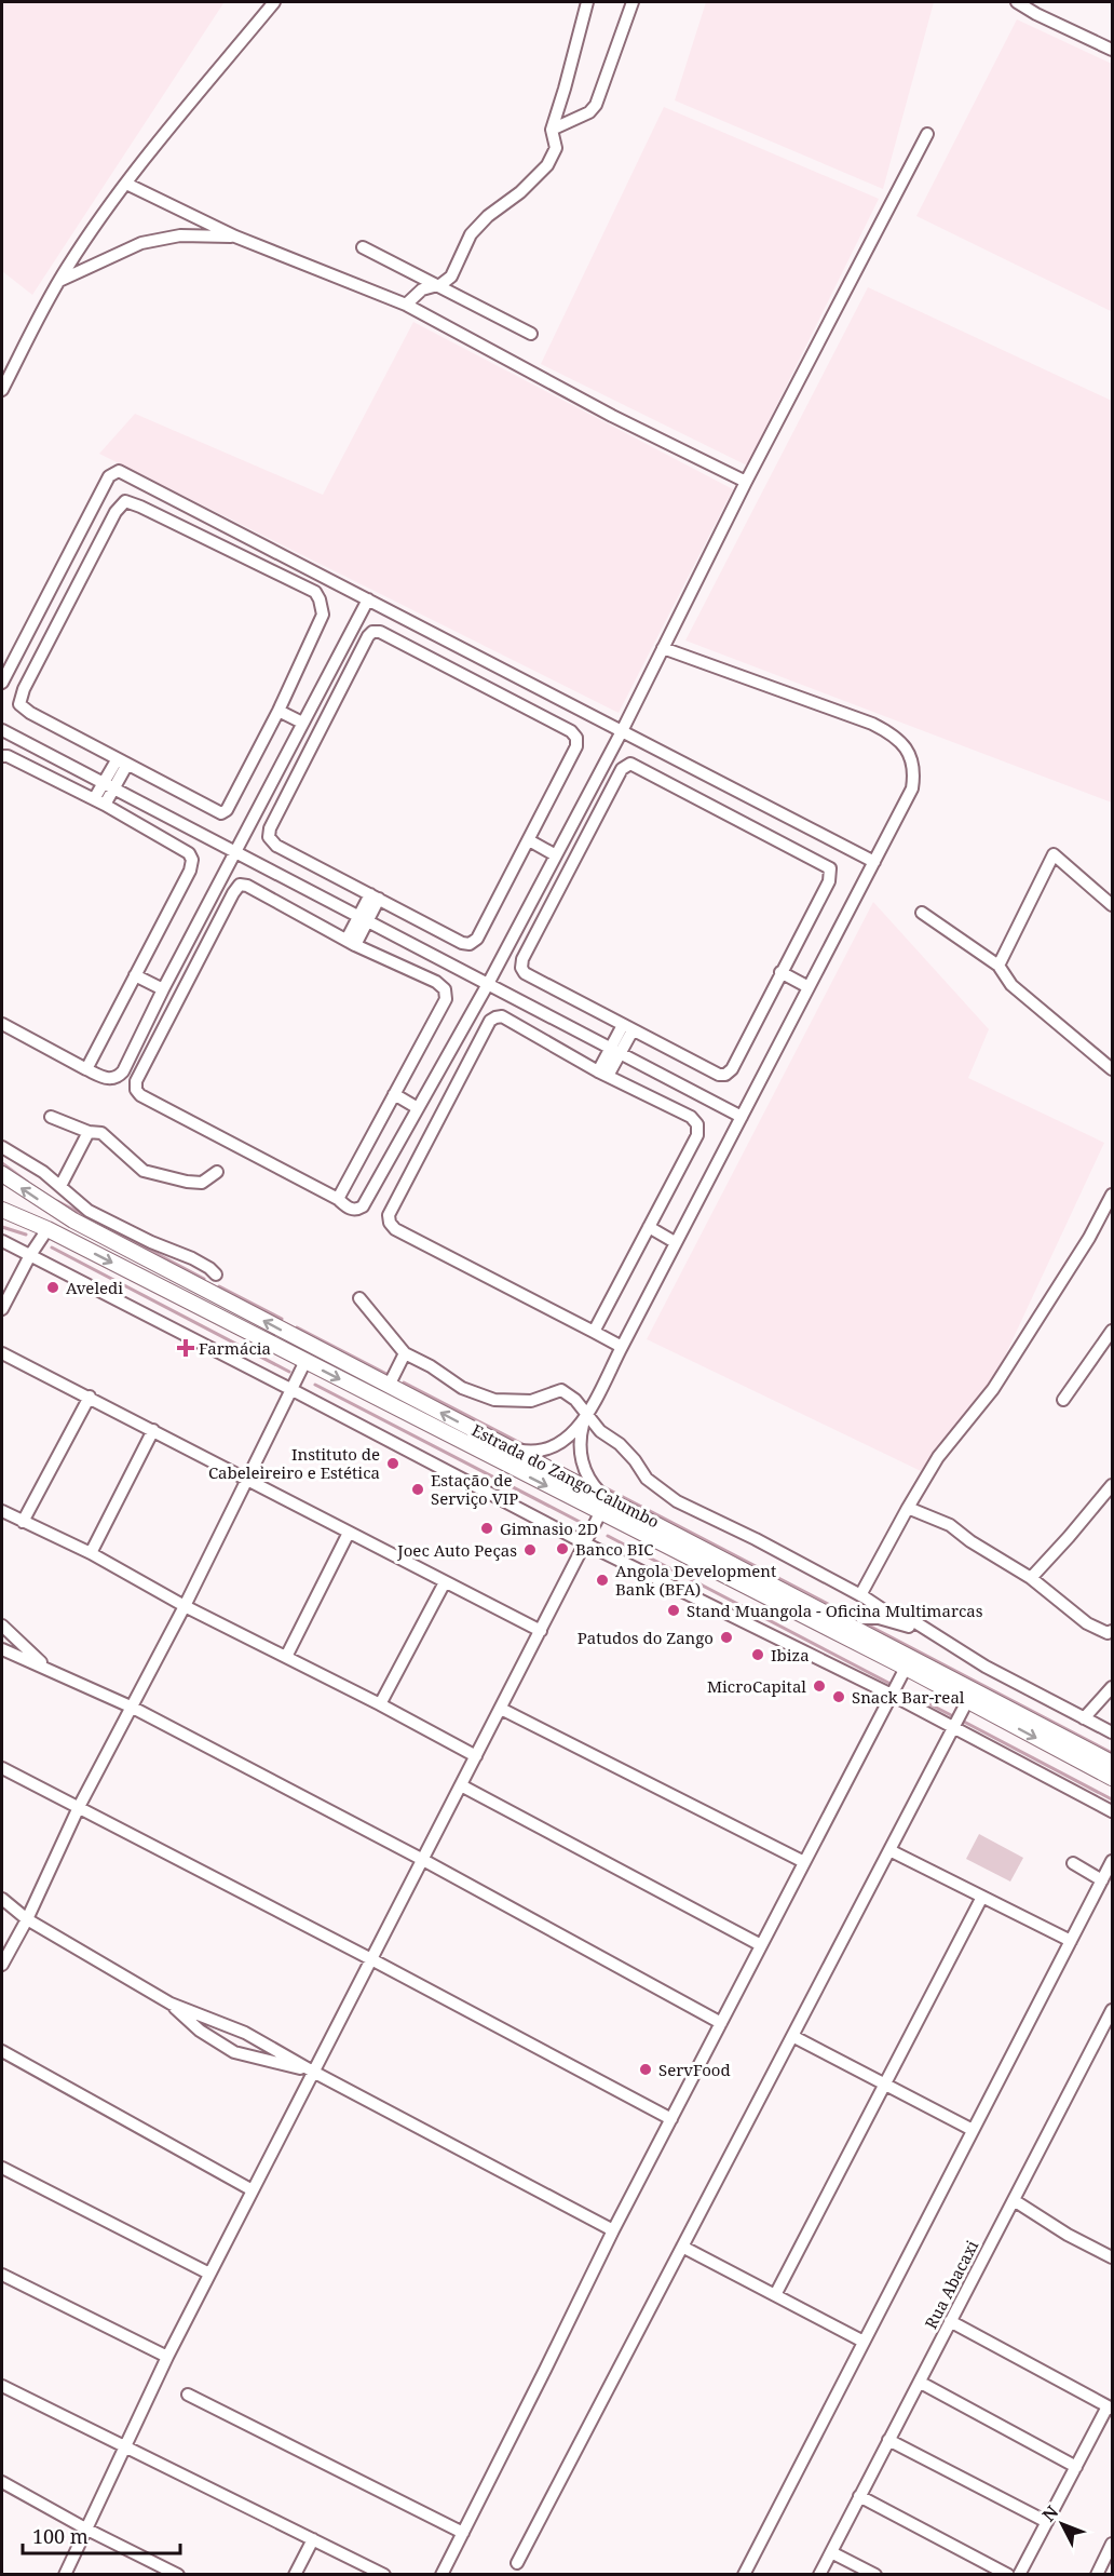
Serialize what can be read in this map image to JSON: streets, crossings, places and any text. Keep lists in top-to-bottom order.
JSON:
{
  "streets": {
    "main road": ["Estrada do Zango-Calumbo"],
    "street": ["Rua Abacaxi"]
  },
  "places": {
    "other": [
      "Aveledi",
      "Instituto de Cabeleireiro e Estética",
      "Estação de Serviço VIP",
      "Gimnasio 2D",
      "Banco BIC",
      "Joec Auto Peças",
      "Angola Development Bank (BFA)",
      "Stand Muangola - Oficina Multimarcas",
      "Patudos do Zango",
      "Ibiza",
      "MicroCapital",
      "Snack Bar-real",
      "ServFood"
    ],
    "health": ["Farmácia"]
  },
  "scale_bar": "100 m",
  "north": "top left"
}
